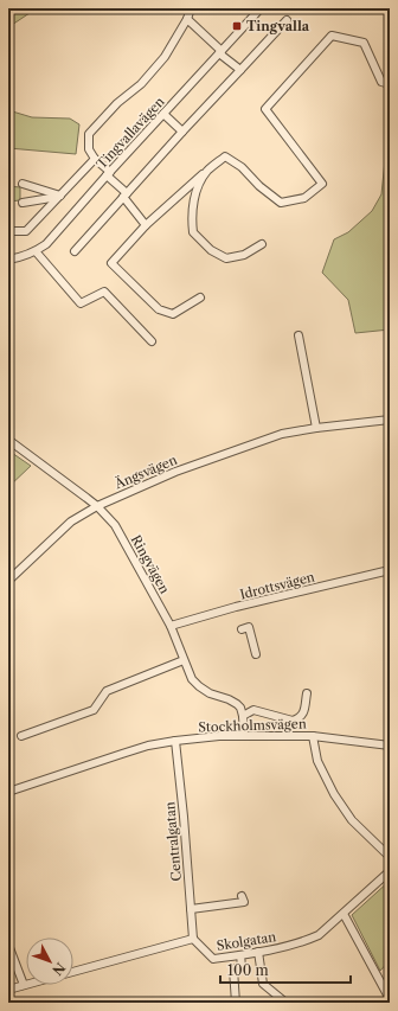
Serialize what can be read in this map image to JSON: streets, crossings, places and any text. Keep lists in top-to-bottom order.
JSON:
{
  "streets": {
    "street": [
      "Tingvallavägen",
      "Ängsvägen",
      "Ringvägen",
      "Idrottsvägen",
      "Stockholmsvägen",
      "Centralgatan",
      "Skolgatan"
    ]
  },
  "crossings": [
    ["Ängsvägen", "Ringvägen"],
    ["Ringvägen", "Idrottsvägen"],
    ["Stockholmsvägen", "Centralgatan"],
    ["Centralgatan", "Skolgatan"]
  ],
  "places": {
    "transit": ["Tingvalla"]
  },
  "scale_bar": "100 m",
  "north": "bottom right"
}
